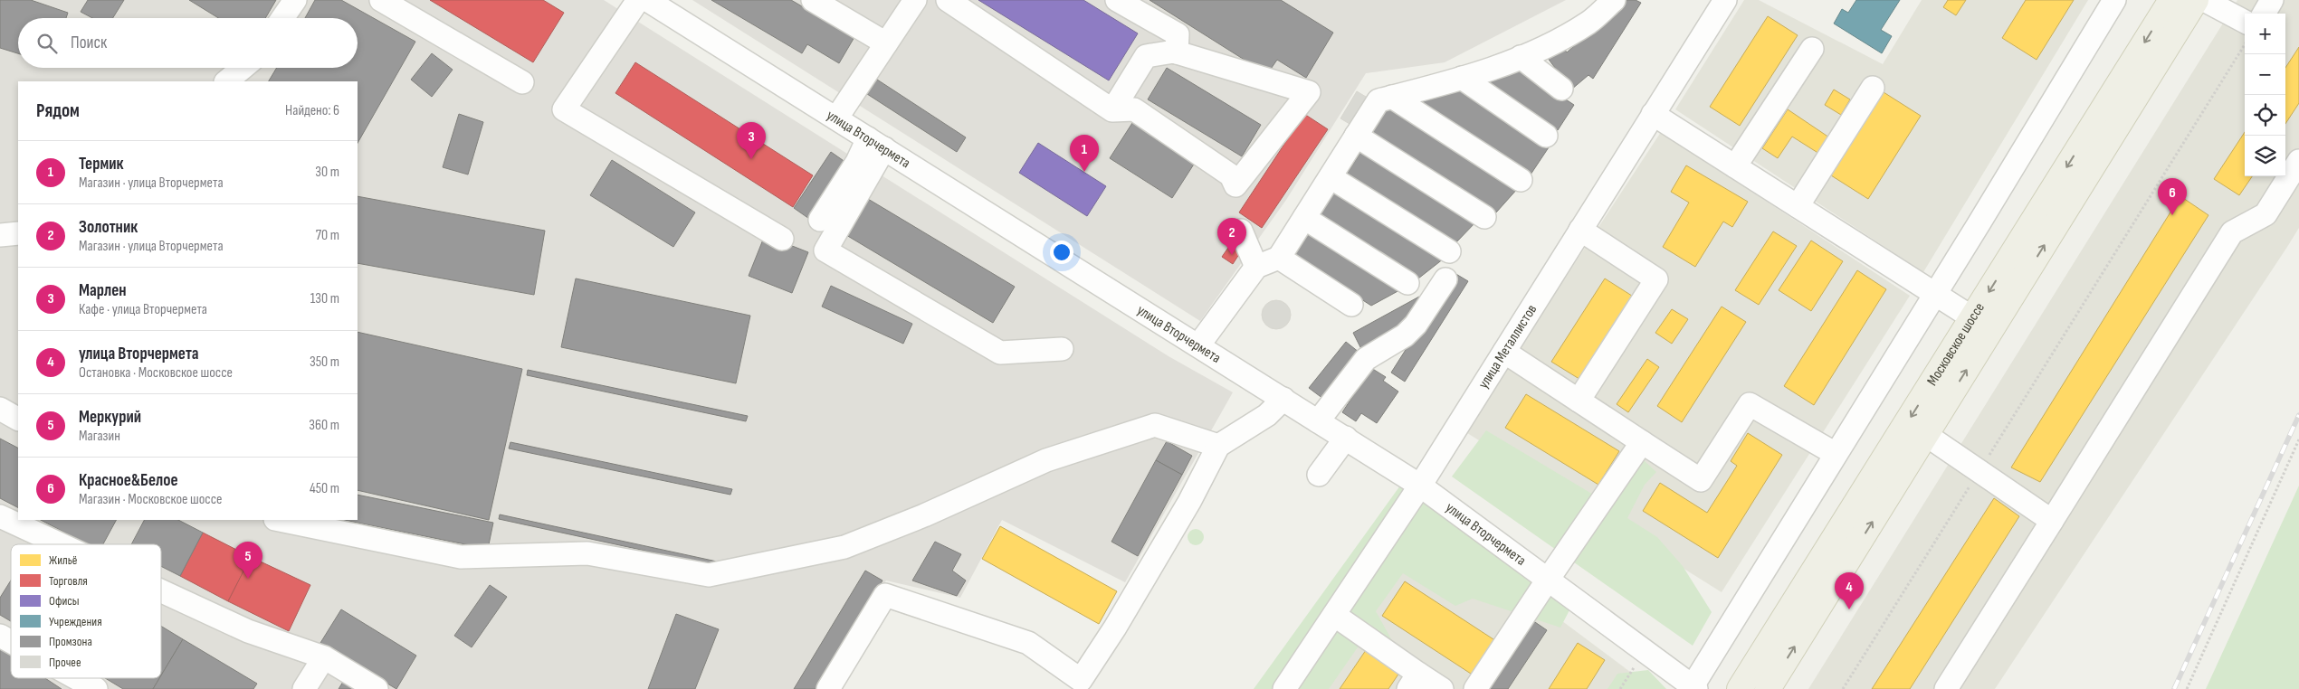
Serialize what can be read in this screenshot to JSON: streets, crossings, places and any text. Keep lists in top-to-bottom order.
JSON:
{
  "streets": {
    "main road": ["Московское шоссе"],
    "street": ["улица Вторчермета", "улица Металлистов"]
  },
  "crossings": [
    ["улица Вторчермета", "улица Металлистов"]
  ],
  "legend": [
    "Жильё",
    "Торговля",
    "Офисы",
    "Учреждения",
    "Промзона",
    "Прочее"
  ],
  "page": {
    "map_buttons": ["+", "−"],
    "search": "Поиск",
    "heading": ["Рядом", "Найдено: 6"],
    "pins": [
      "3",
      "1",
      "6",
      "2",
      "5",
      "4"
    ],
    "list": [
      {
        "mark": "1",
        "name": "Термик",
        "note": "Магазин · улица Вторчермета",
        "value": "30 m"
      },
      {
        "mark": "2",
        "name": "Золотник",
        "note": "Магазин · улица Вторчермета",
        "value": "70 m"
      },
      {
        "mark": "3",
        "name": "Марлен",
        "note": "Кафе · улица Вторчермета",
        "value": "130 m"
      },
      {
        "mark": "4",
        "name": "улица Вторчермета",
        "note": "Остановка · Московское шоссе",
        "value": "350 m"
      },
      {
        "mark": "5",
        "name": "Меркурий",
        "note": "Магазин",
        "value": "360 m"
      },
      {
        "mark": "6",
        "name": "Красное&Белое",
        "note": "Магазин · Московское шоссе",
        "value": "450 m"
      }
    ]
  }
}
